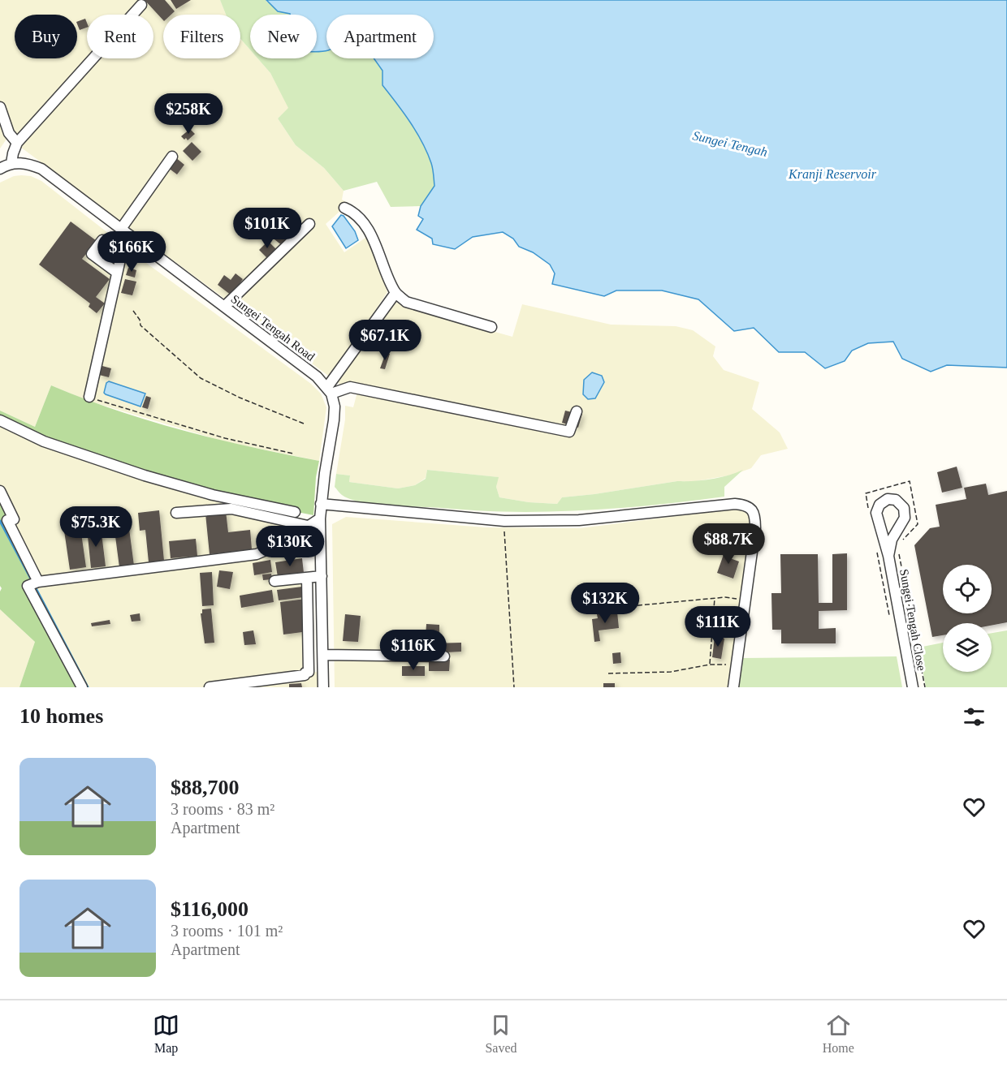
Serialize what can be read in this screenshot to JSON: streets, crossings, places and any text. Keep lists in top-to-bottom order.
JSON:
{
  "streets": {
    "street": ["Sungei Tengah Road", "Sungei Tengah Close"]
  },
  "water": ["Sungei Tengah", "Kranji Reservoir"],
  "page": {
    "chip": [
      "Buy",
      "Rent",
      "Filters",
      "New",
      "Apartment"
    ],
    "price": [
      "$258K",
      "$101K",
      "$166K",
      "$67.1K",
      "$75.3K",
      "$88.7K",
      "$130K",
      "$132K",
      "$111K",
      "$116K"
    ],
    "heading": "10 homes",
    "list": [
      {
        "name": "$88,700",
        "note": "3 rooms · 83 m² · Apartment"
      },
      {
        "name": "$116,000",
        "note": "3 rooms · 101 m² · Apartment"
      }
    ],
    "tabs": ["Map", "Saved", "Home"]
  }
}
